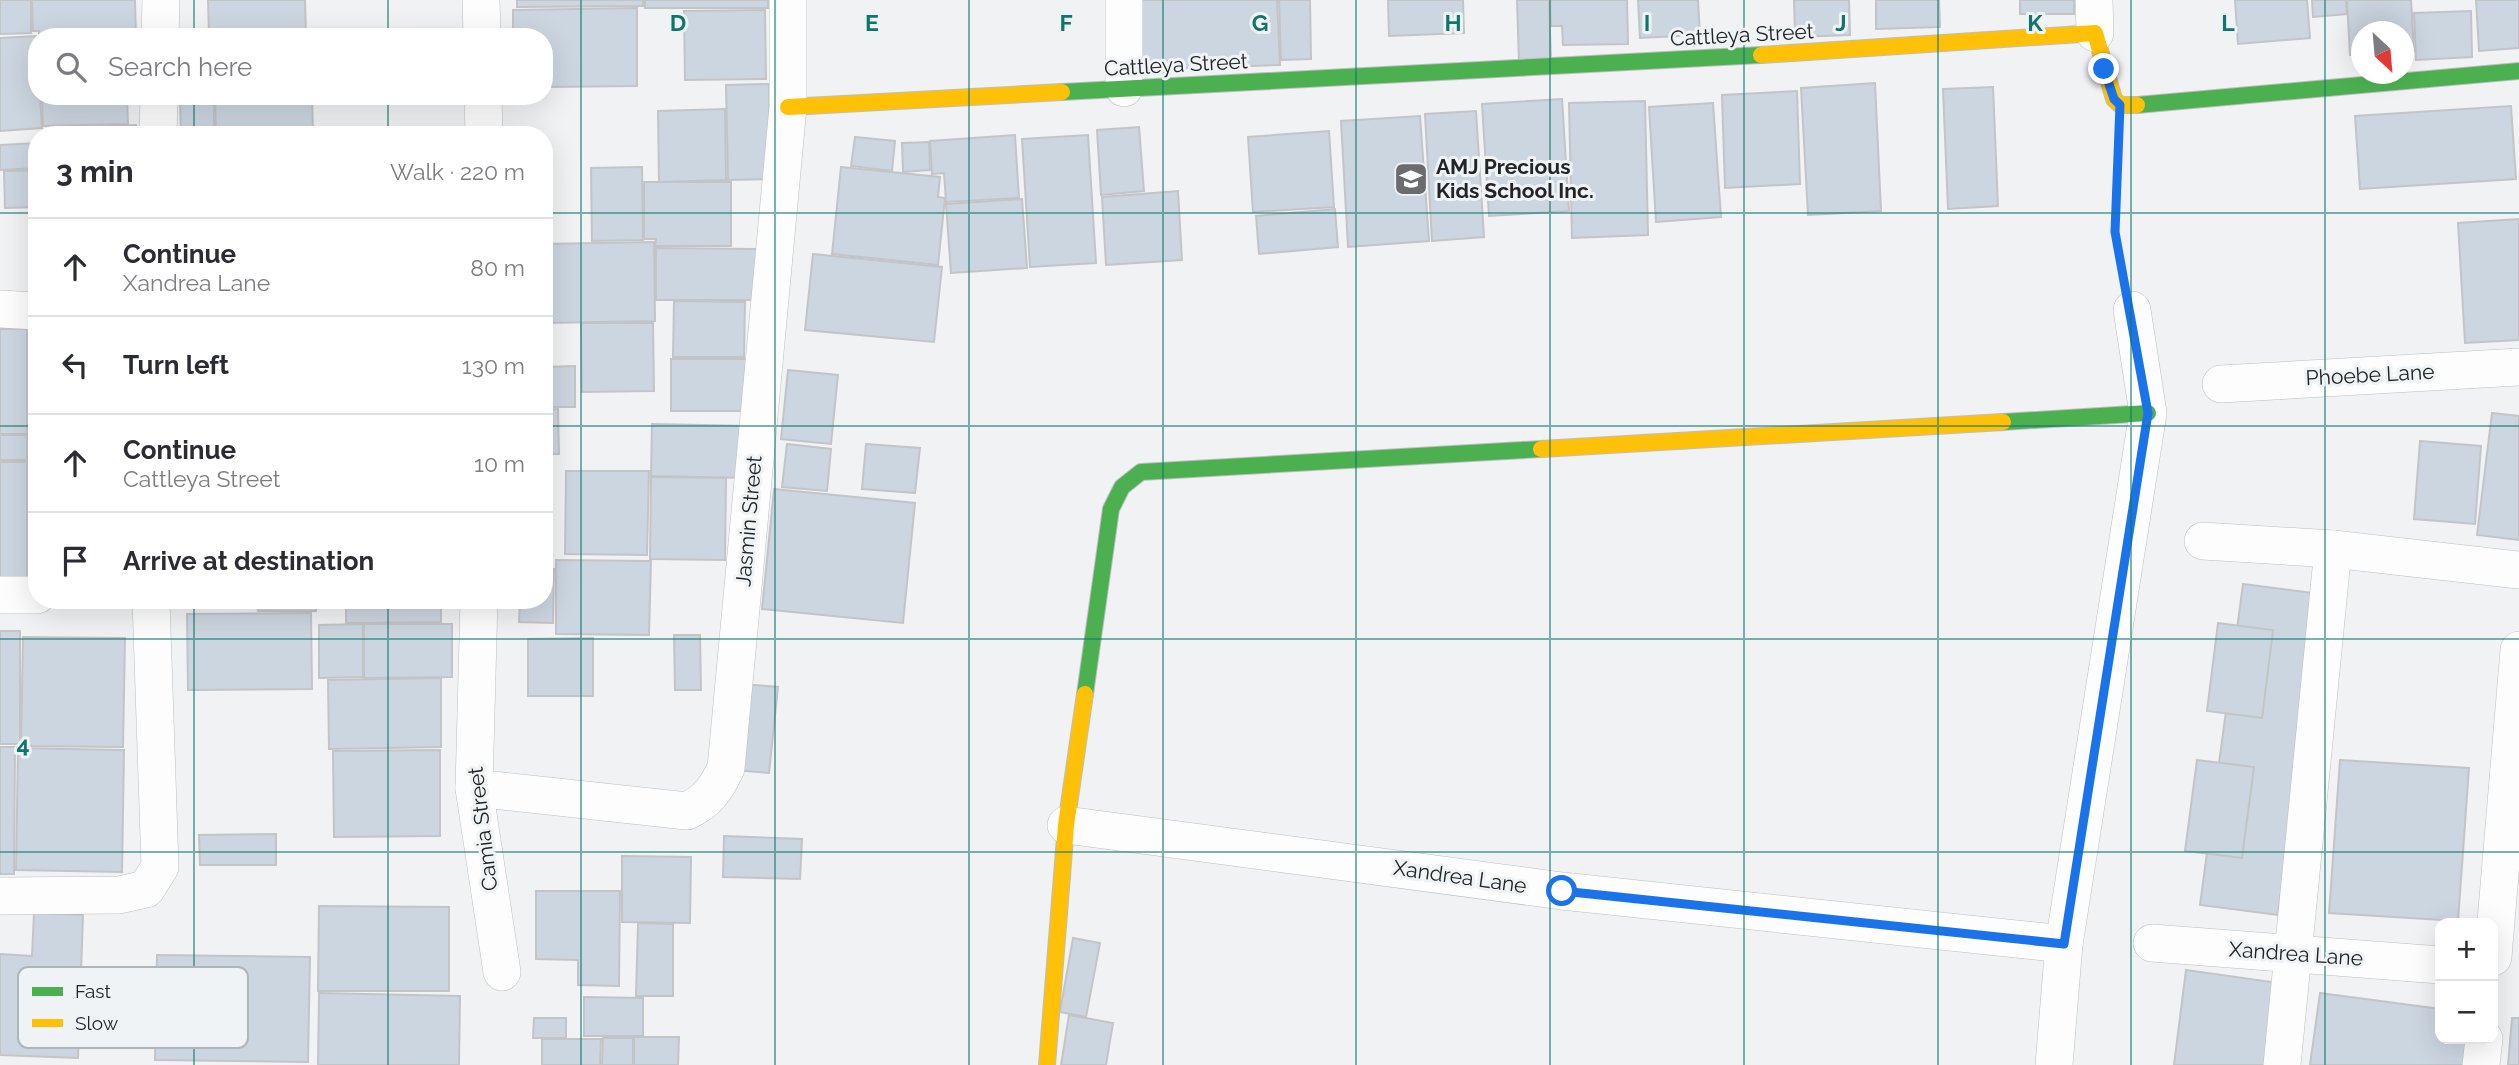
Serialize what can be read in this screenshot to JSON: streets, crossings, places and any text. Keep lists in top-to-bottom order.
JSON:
{
  "streets": {
    "street": [
      "Cattleya Street",
      "Phoebe Lane",
      "Jasmin Street",
      "Camia Street",
      "Xandrea Lane"
    ]
  },
  "crossings": [
    ["Cattleya Street", "Jasmin Street"],
    ["Jasmin Street", "Camia Street"]
  ],
  "places": {
    "school or university": ["AMJ Precious Kids School Inc."]
  },
  "legend": ["Fast", "Slow"],
  "north": "bottom right",
  "page": {
    "search": "Search here",
    "heading": ["3 min", "Walk · 220 m"],
    "list": [
      ["Continue", "Xandrea Lane", "80 m"],
      ["Turn left", "130 m"],
      ["Continue", "Cattleya Street", "10 m"],
      "Arrive at destination"
    ],
    "map_buttons": ["+", "−"]
  },
  "grid": {
    "columns": [
      "D",
      "E",
      "F",
      "G",
      "H",
      "I",
      "J",
      "K",
      "L"
    ],
    "rows": ["4"]
  }
}
